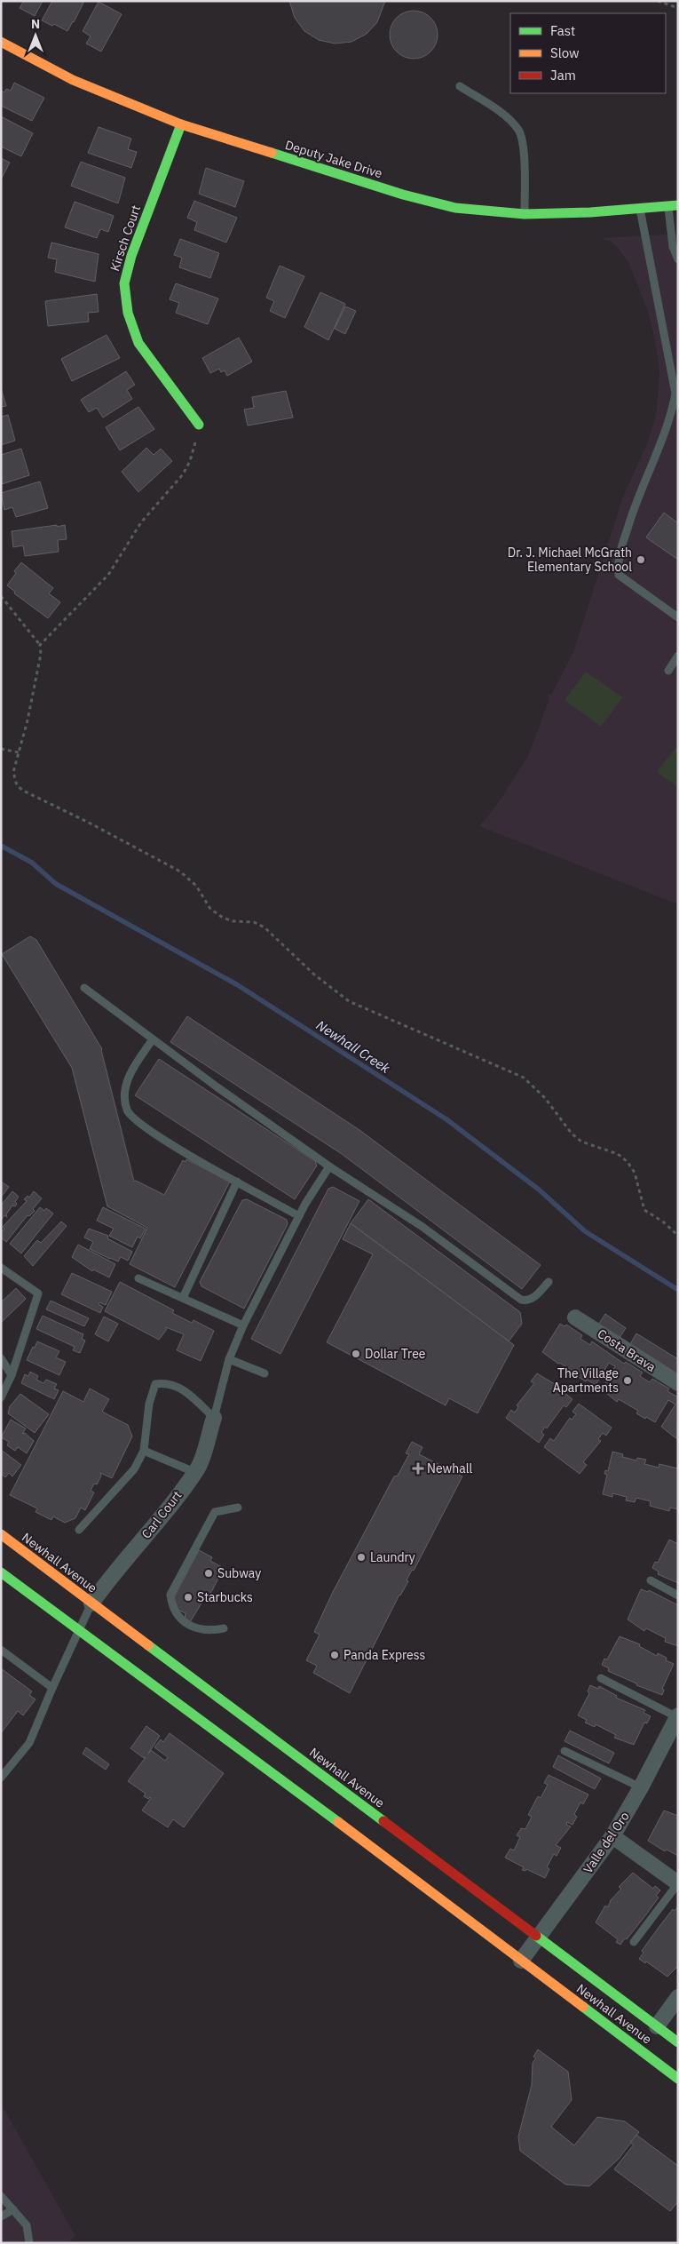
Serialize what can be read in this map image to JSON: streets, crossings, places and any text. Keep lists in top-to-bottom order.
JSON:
{
  "streets": {
    "main road": ["Deputy Jake Drive", "Kirsch Court", "Newhall Avenue"],
    "street": ["Costa Brava", "Carl Court", "Valle del Oro"]
  },
  "crossings": [
    ["Deputy Jake Drive", "Kirsch Court"],
    ["Carl Court", "Newhall Avenue"],
    ["Newhall Avenue", "Valle del Oro"]
  ],
  "water": ["Newhall Creek"],
  "places": {
    "other": [
      "Dr. J. Michael McGrath Elementary School",
      "Dollar Tree",
      "The Village Apartments",
      "Laundry",
      "Subway",
      "Starbucks",
      "Panda Express"
    ],
    "health": ["Newhall"]
  },
  "legend": ["Fast", "Slow", "Jam"],
  "north": "top"
}
